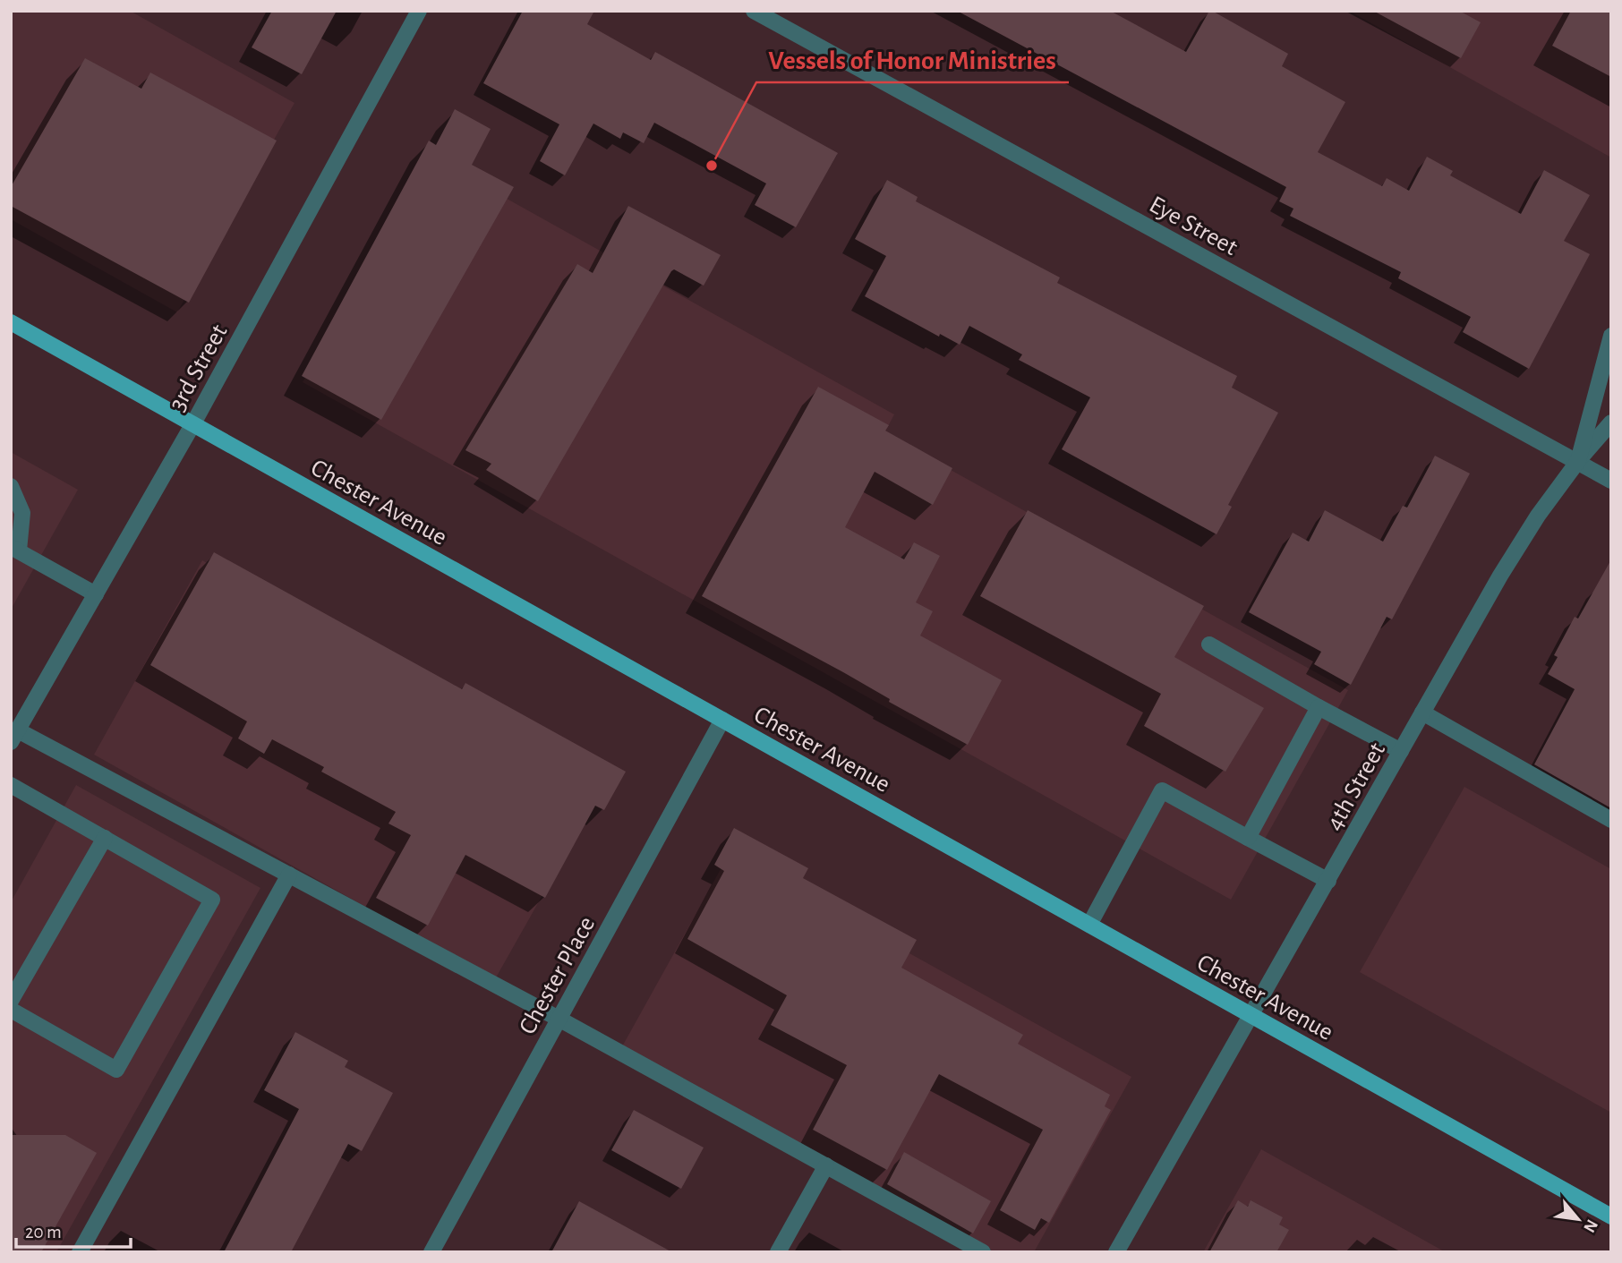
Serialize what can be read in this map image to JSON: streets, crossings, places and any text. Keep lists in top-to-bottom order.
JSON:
{
  "streets": {
    "main road": ["Chester Avenue"],
    "street": [
      "Eye Street",
      "3rd Street",
      "4th Street",
      "Chester Place"
    ]
  },
  "crossings": [
    ["Eye Street", "4th Street"],
    ["3rd Street", "Chester Avenue"],
    ["Chester Avenue", "4th Street"],
    ["Chester Avenue", "Chester Place"]
  ],
  "places": ["Vessels of Honor Ministries"],
  "scale_bar": "20 m",
  "north": "bottom right"
}
